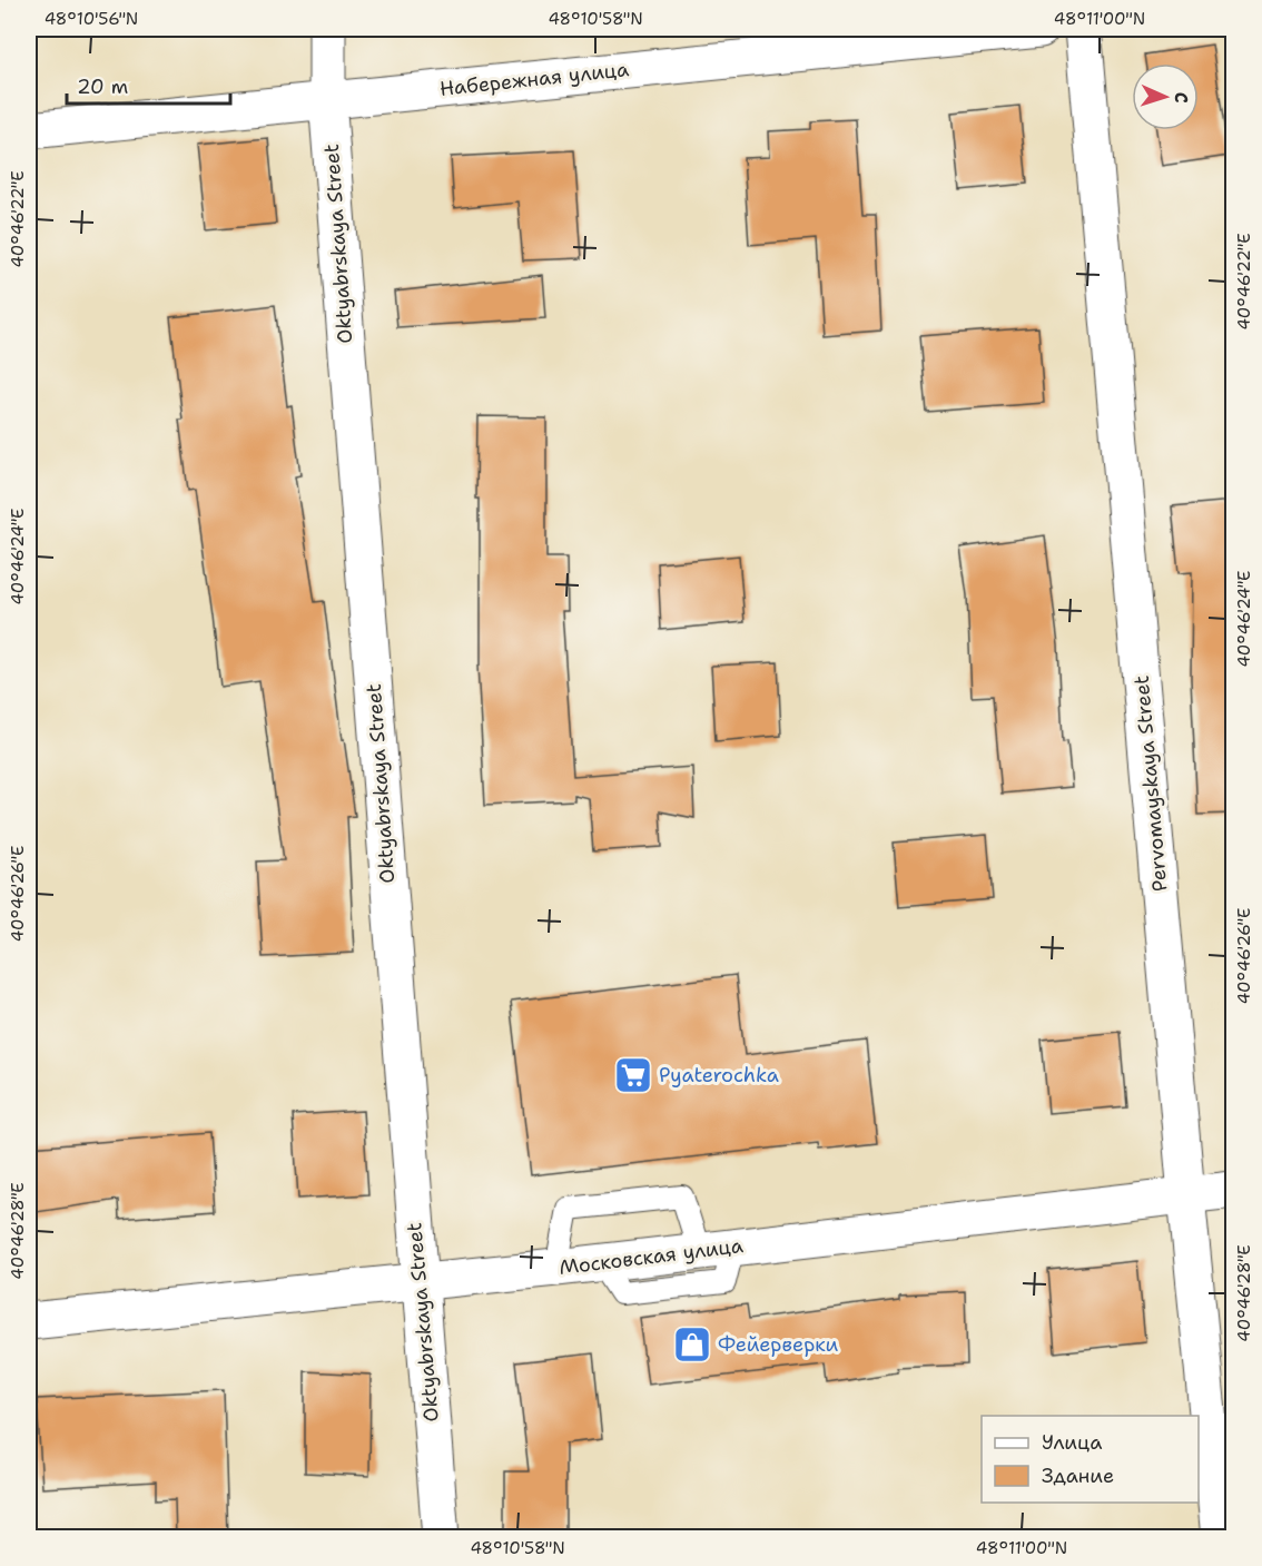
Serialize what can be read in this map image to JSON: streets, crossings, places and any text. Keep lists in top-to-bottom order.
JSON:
{
  "streets": {
    "street": [
      "Набережная улица",
      "Oktyabrskaya Street",
      "Pervomayskaya Street",
      "Московская улица"
    ]
  },
  "crossings": [
    ["Набережная улица", "Oktyabrskaya Street"],
    ["Oktyabrskaya Street", "Московская улица"],
    ["Pervomayskaya Street", "Московская улица"]
  ],
  "places": {
    "supermarket": ["Pyaterochka"],
    "shop": ["Фейерверки"]
  },
  "legend": ["Улица", "Здание"],
  "scale_bar": "20 m",
  "north": "right",
  "coordinates": [
    "48°10'56\"N",
    "48°10'58\"N",
    "48°11'00\"N",
    "40°46'22\"E",
    "40°46'24\"E",
    "40°46'26\"E",
    "40°46'28\"E"
  ]
}
